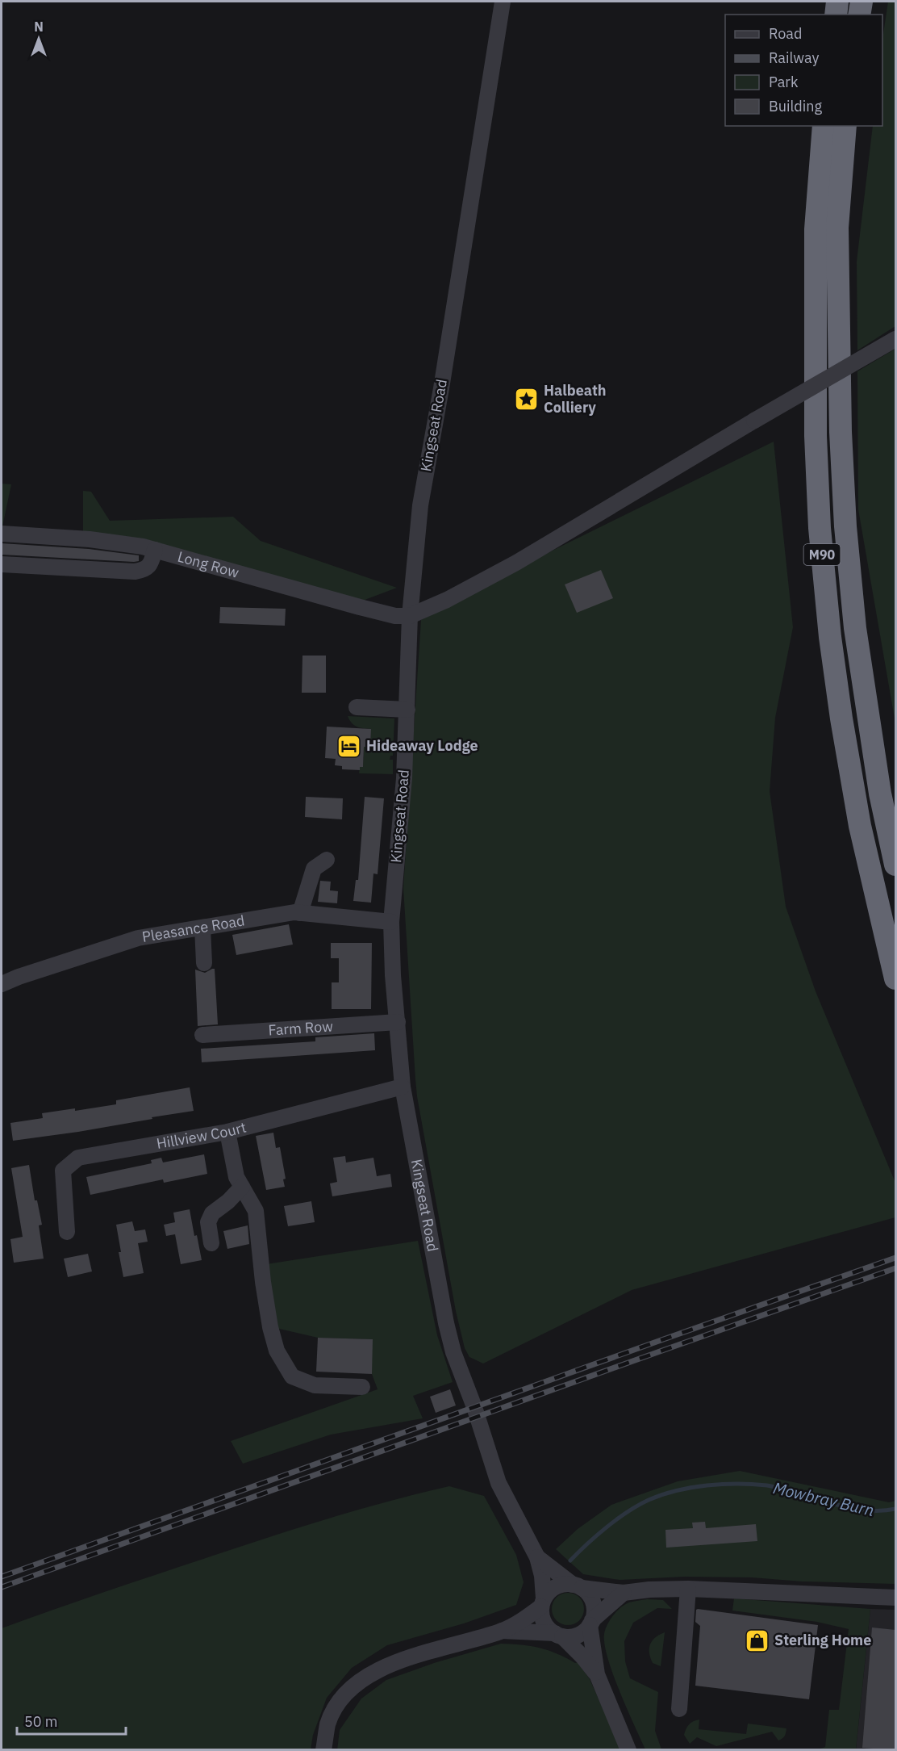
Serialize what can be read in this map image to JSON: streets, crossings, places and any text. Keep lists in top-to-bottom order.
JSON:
{
  "streets": {
    "highway": ["M90"],
    "street": [
      "Kingseat Road",
      "Long Row",
      "Pleasance Road",
      "Farm Row",
      "Hillview Court"
    ]
  },
  "crossings": [
    ["Kingseat Road", "Long Row"],
    ["Kingseat Road", "Pleasance Road"],
    ["Kingseat Road", "Farm Row"],
    ["Kingseat Road", "Hillview Court"]
  ],
  "water": ["Mowbray Burn"],
  "places": {
    "place": ["Halbeath Colliery"],
    "hotel": ["Hideaway Lodge"],
    "shop": ["Sterling Home"]
  },
  "legend": [
    "Road",
    "Railway",
    "Park",
    "Building"
  ],
  "scale_bar": "50 m",
  "north": "top"
}
